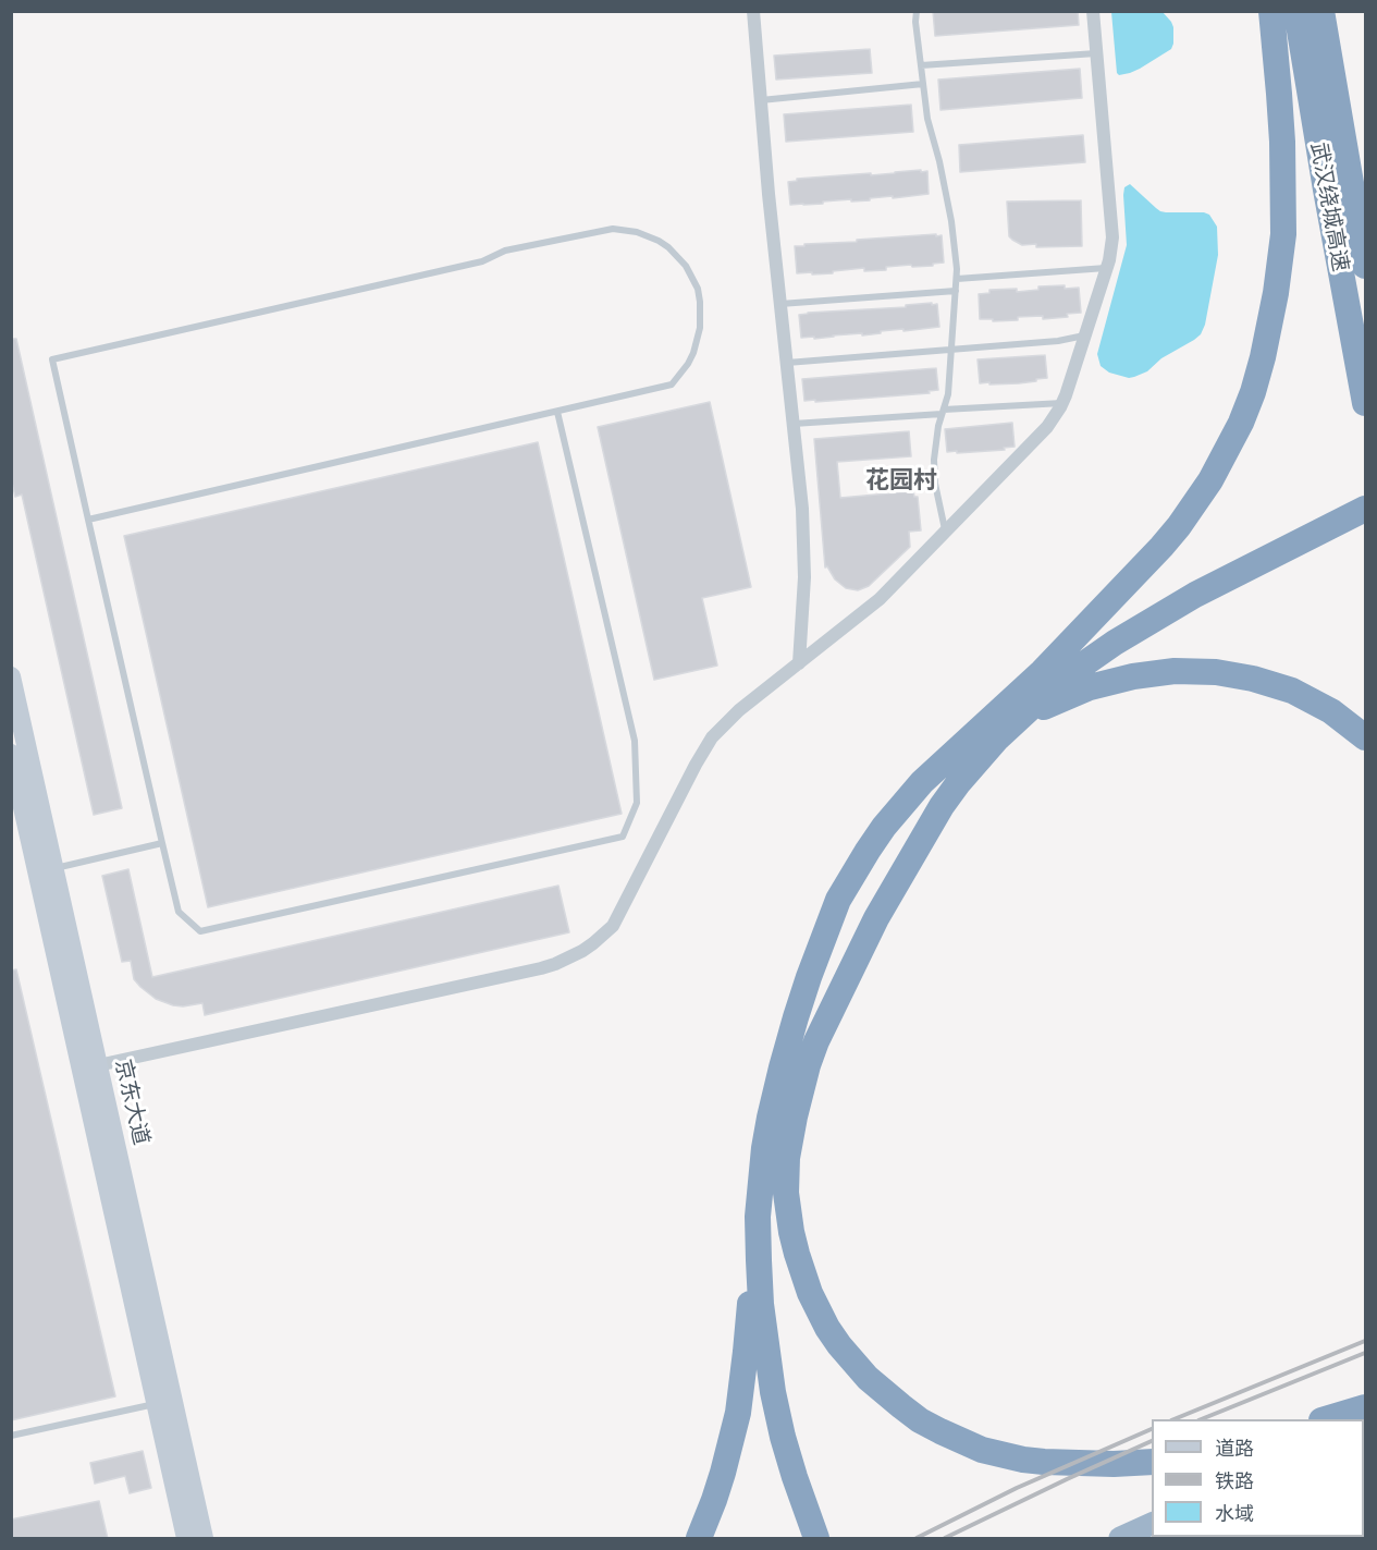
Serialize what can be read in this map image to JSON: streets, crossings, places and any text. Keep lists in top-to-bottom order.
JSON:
{
  "streets": {
    "highway": ["武汉绕城高速"],
    "main road": ["京东大道"]
  },
  "districts": ["花园村"],
  "legend": ["道路", "铁路", "水域"]
}
